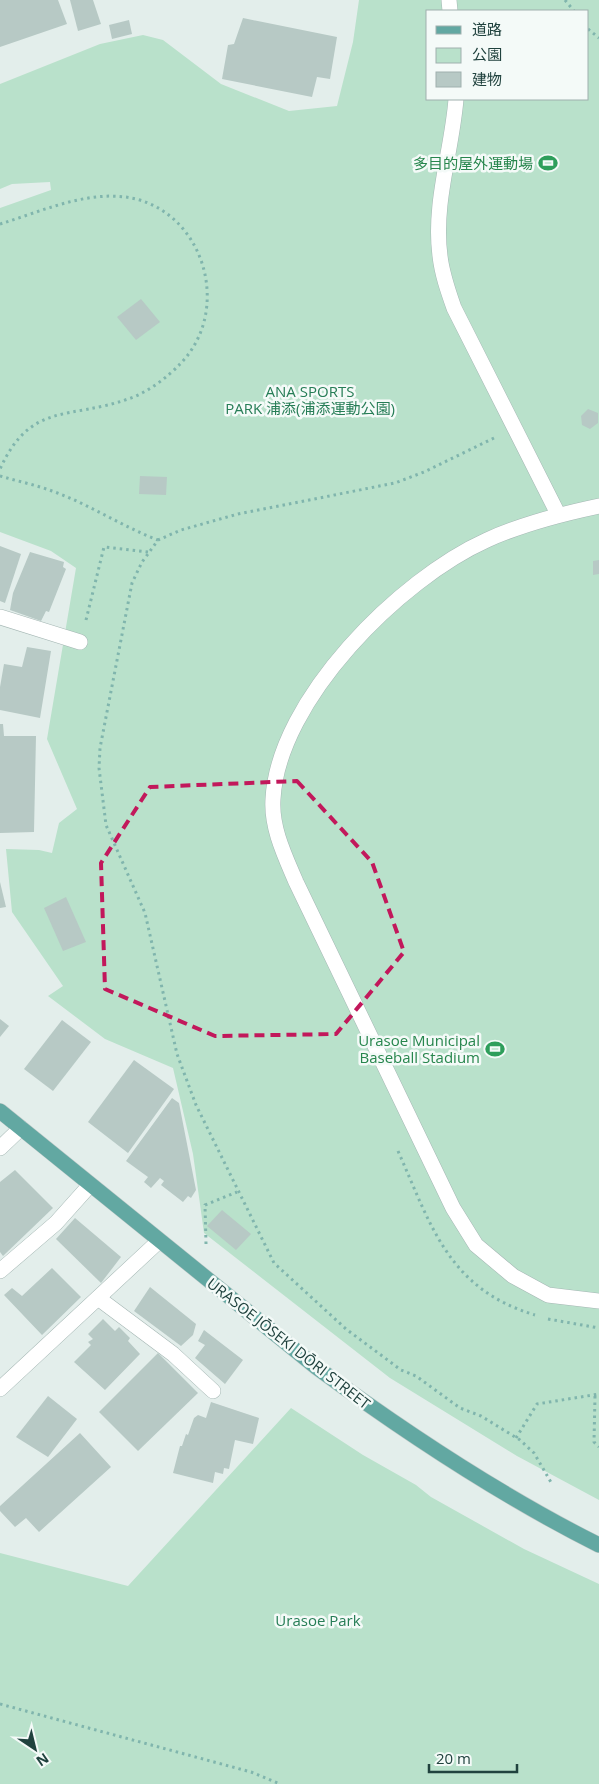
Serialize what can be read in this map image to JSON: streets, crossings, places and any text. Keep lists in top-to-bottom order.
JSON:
{
  "streets": {
    "main road": ["URASOE JŌSEKI DŌRI STREET"]
  },
  "parks": ["ANA SPORTS PARK 浦添(浦添運動公園)", "Urasoe Park"],
  "places": {
    "sports": ["多目的屋外運動場", "Urasoe Municipal Baseball Stadium"]
  },
  "legend": ["道路", "公園", "建物"],
  "scale_bar": "20 m",
  "north": "bottom right"
}
